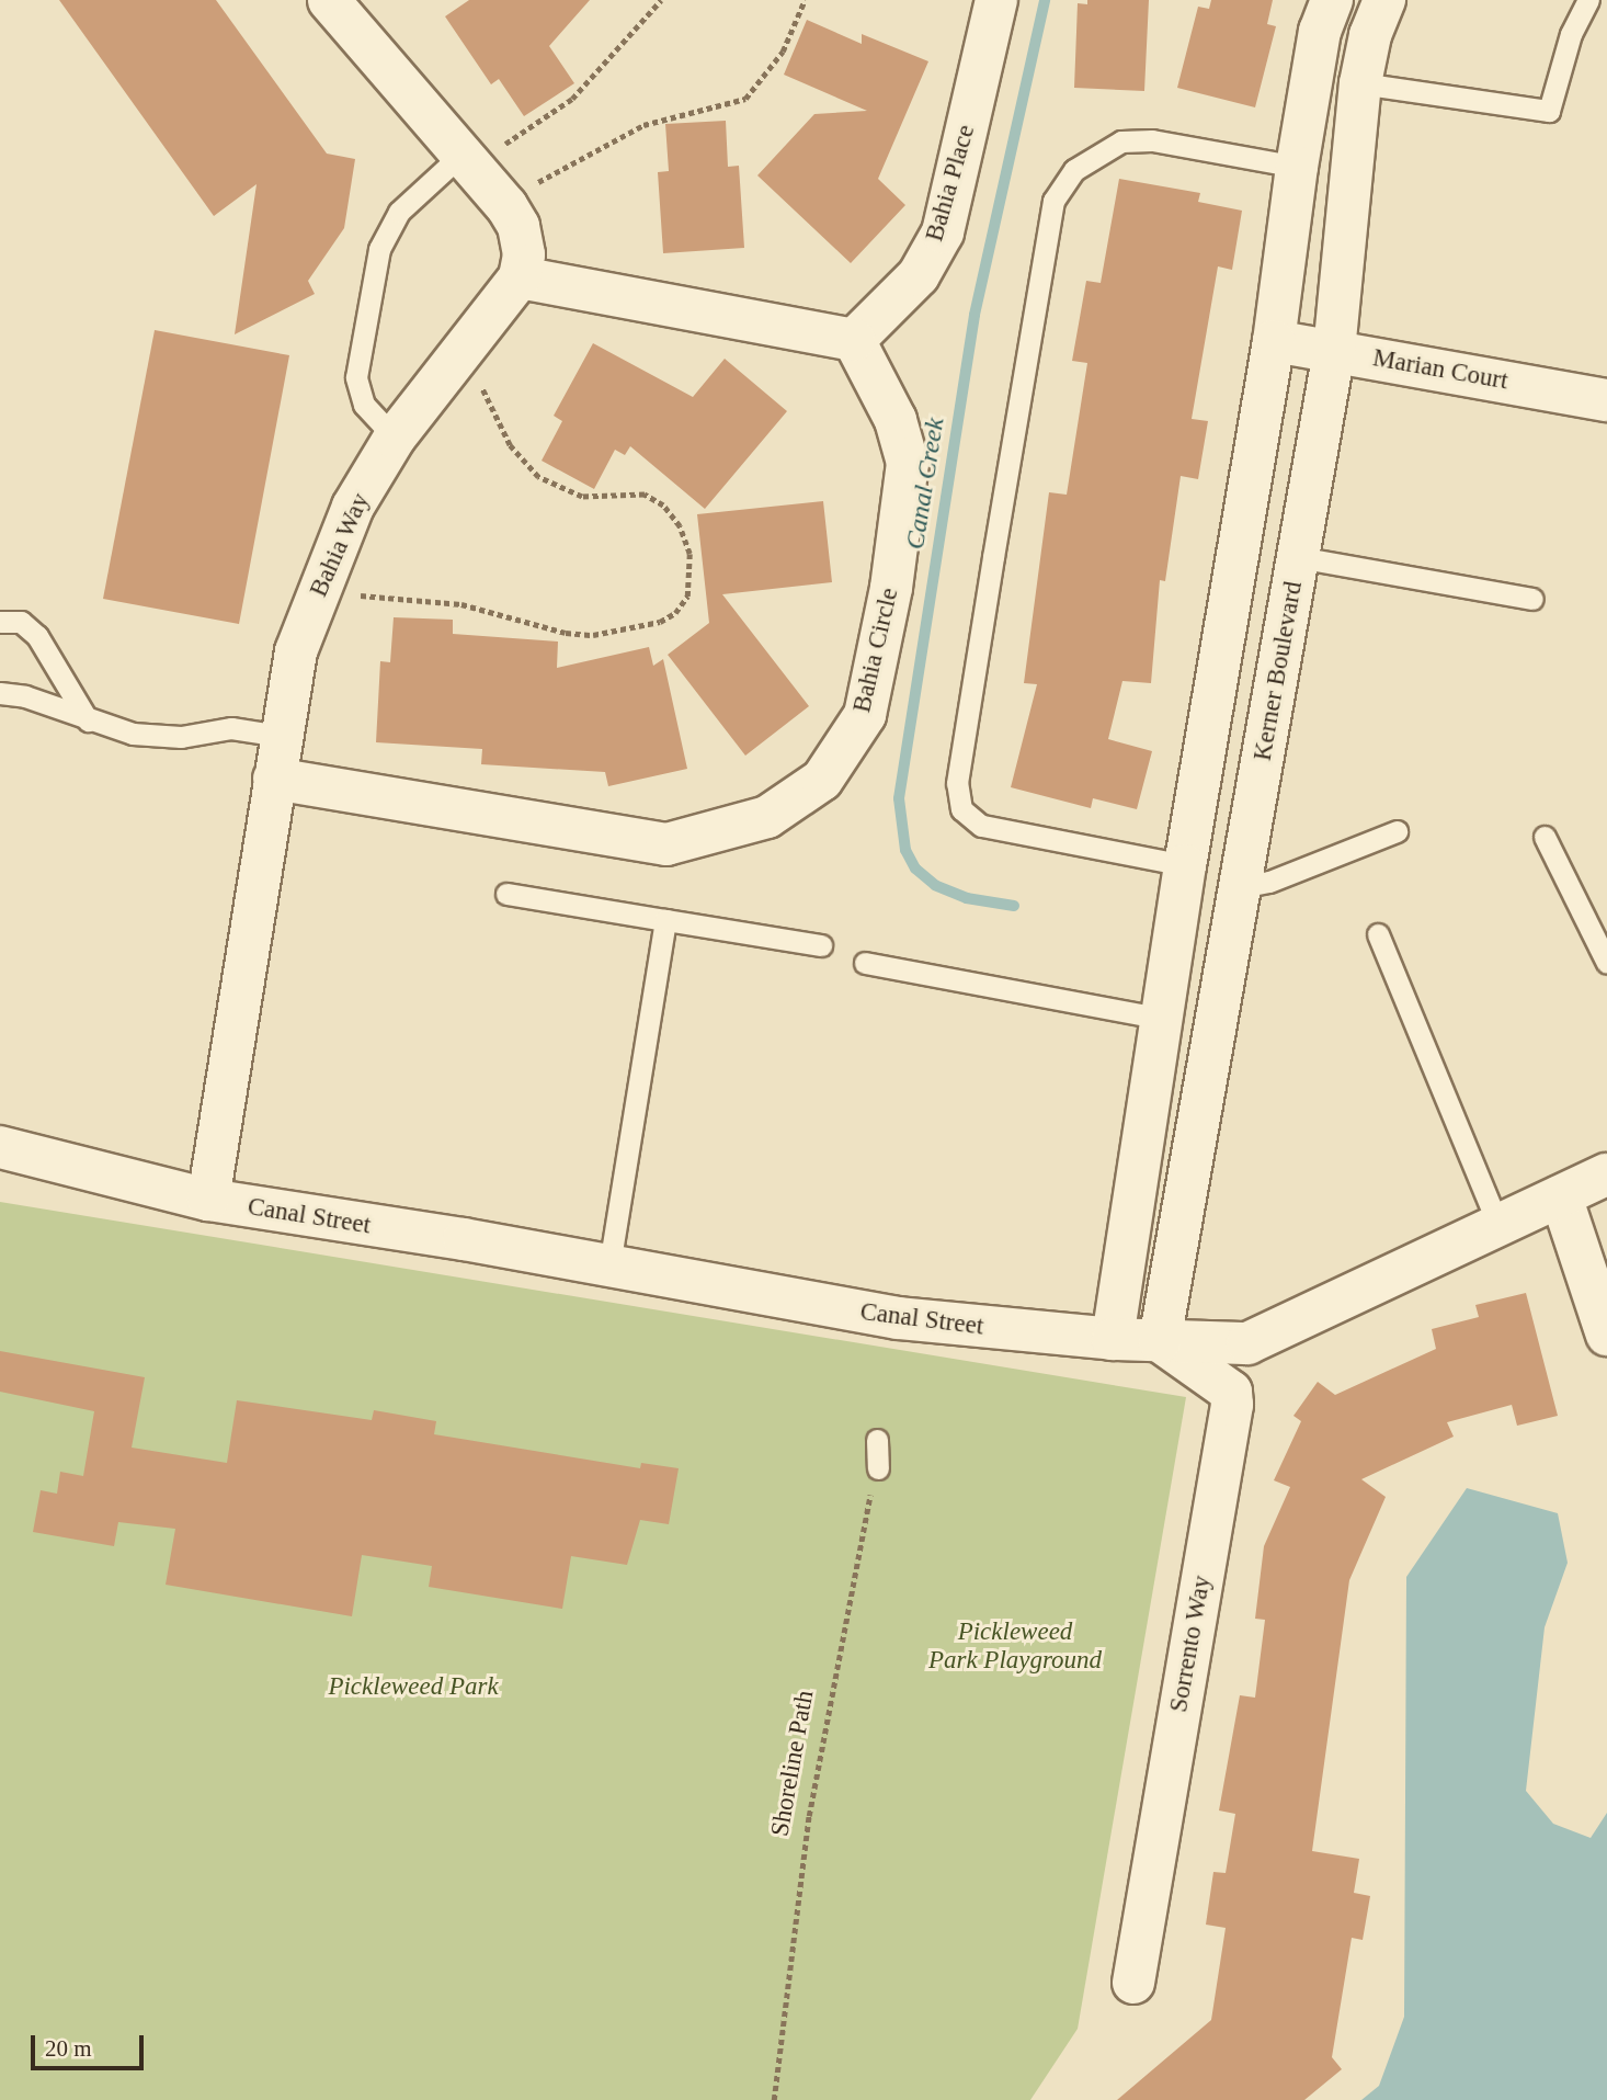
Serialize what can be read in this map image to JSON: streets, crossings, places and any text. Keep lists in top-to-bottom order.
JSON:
{
  "streets": {
    "street": [
      "Bahia Place",
      "Marian Court",
      "Bahia Way",
      "Bahia Circle",
      "Kerner Boulevard",
      "Canal Street",
      "Sorrento Way"
    ],
    "path": ["Shoreline Path"]
  },
  "crossings": [
    ["Bahia Place", "Bahia Circle"],
    ["Marian Court", "Kerner Boulevard"],
    ["Bahia Way", "Bahia Circle"],
    ["Bahia Way", "Canal Street"],
    ["Kerner Boulevard", "Canal Street"],
    ["Kerner Boulevard", "Sorrento Way"],
    ["Canal Street", "Sorrento Way"]
  ],
  "water": ["Canal Creek"],
  "parks": ["Pickleweed Park Playground", "Pickleweed Park"],
  "scale_bar": "20 m"
}
